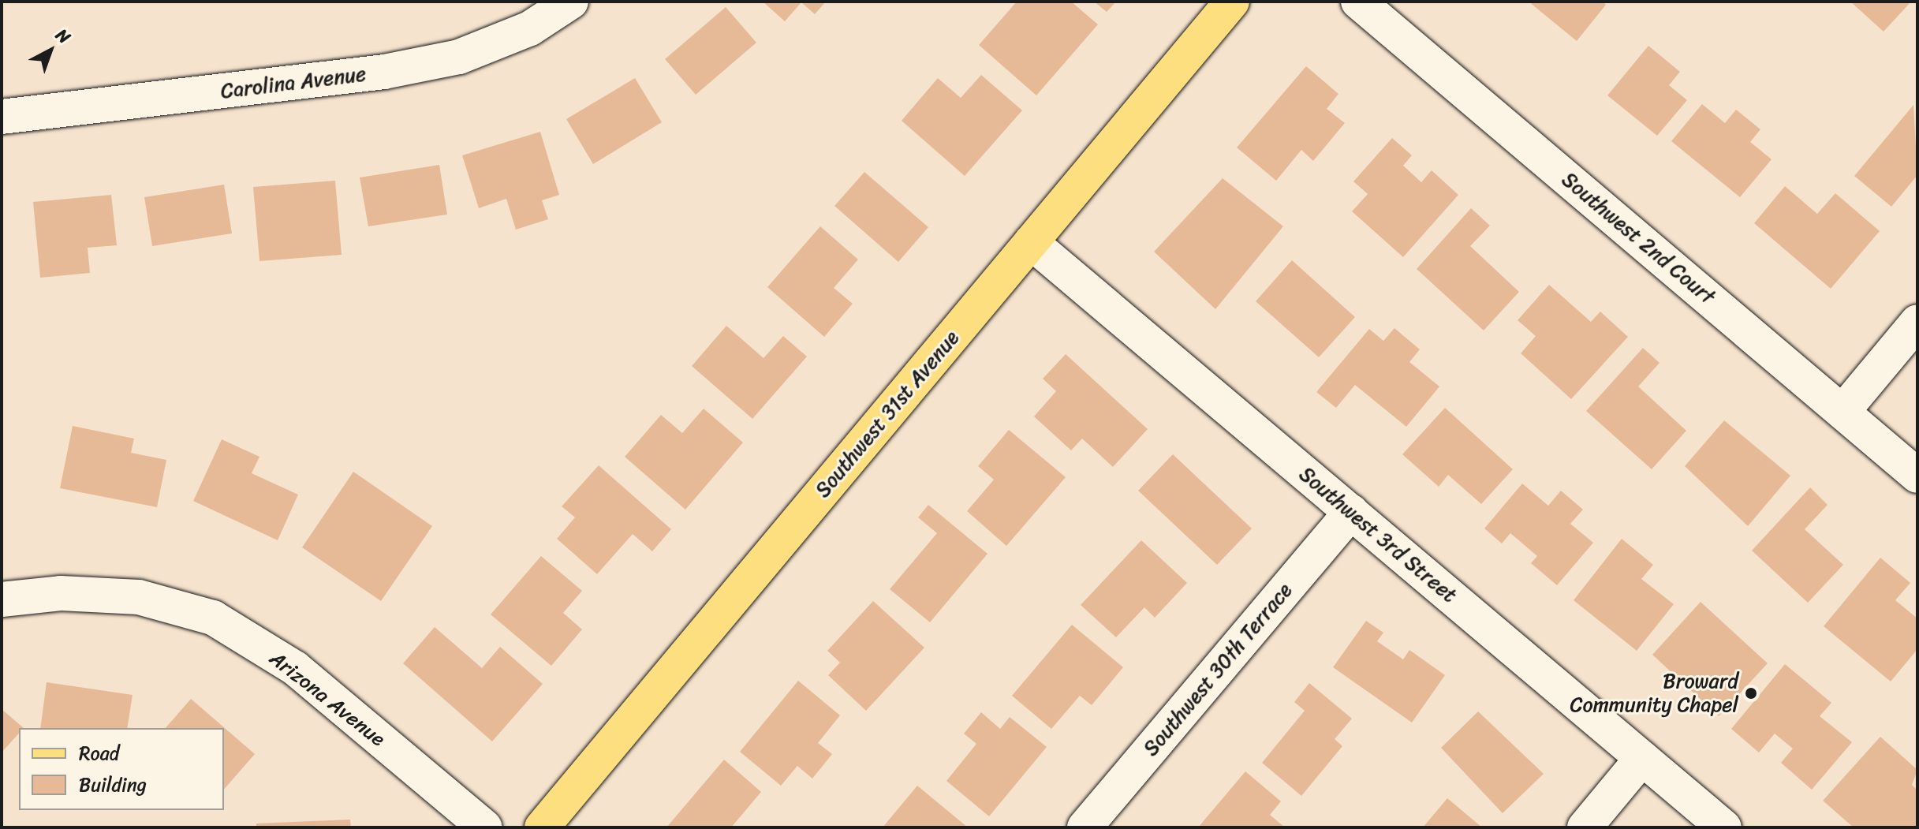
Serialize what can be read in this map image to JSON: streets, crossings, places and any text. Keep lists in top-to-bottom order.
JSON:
{
  "streets": {
    "main road": ["Southwest 31st Avenue"],
    "street": [
      "Carolina Avenue",
      "Southwest 2nd Court",
      "Southwest 3rd Street",
      "Southwest 30th Terrace",
      "Arizona Avenue"
    ]
  },
  "crossings": [
    ["Southwest 31st Avenue", "Southwest 3rd Street"],
    ["Southwest 3rd Street", "Southwest 30th Terrace"]
  ],
  "places": ["Broward Community Chapel"],
  "legend": ["Road", "Building"],
  "north": "top right"
}
